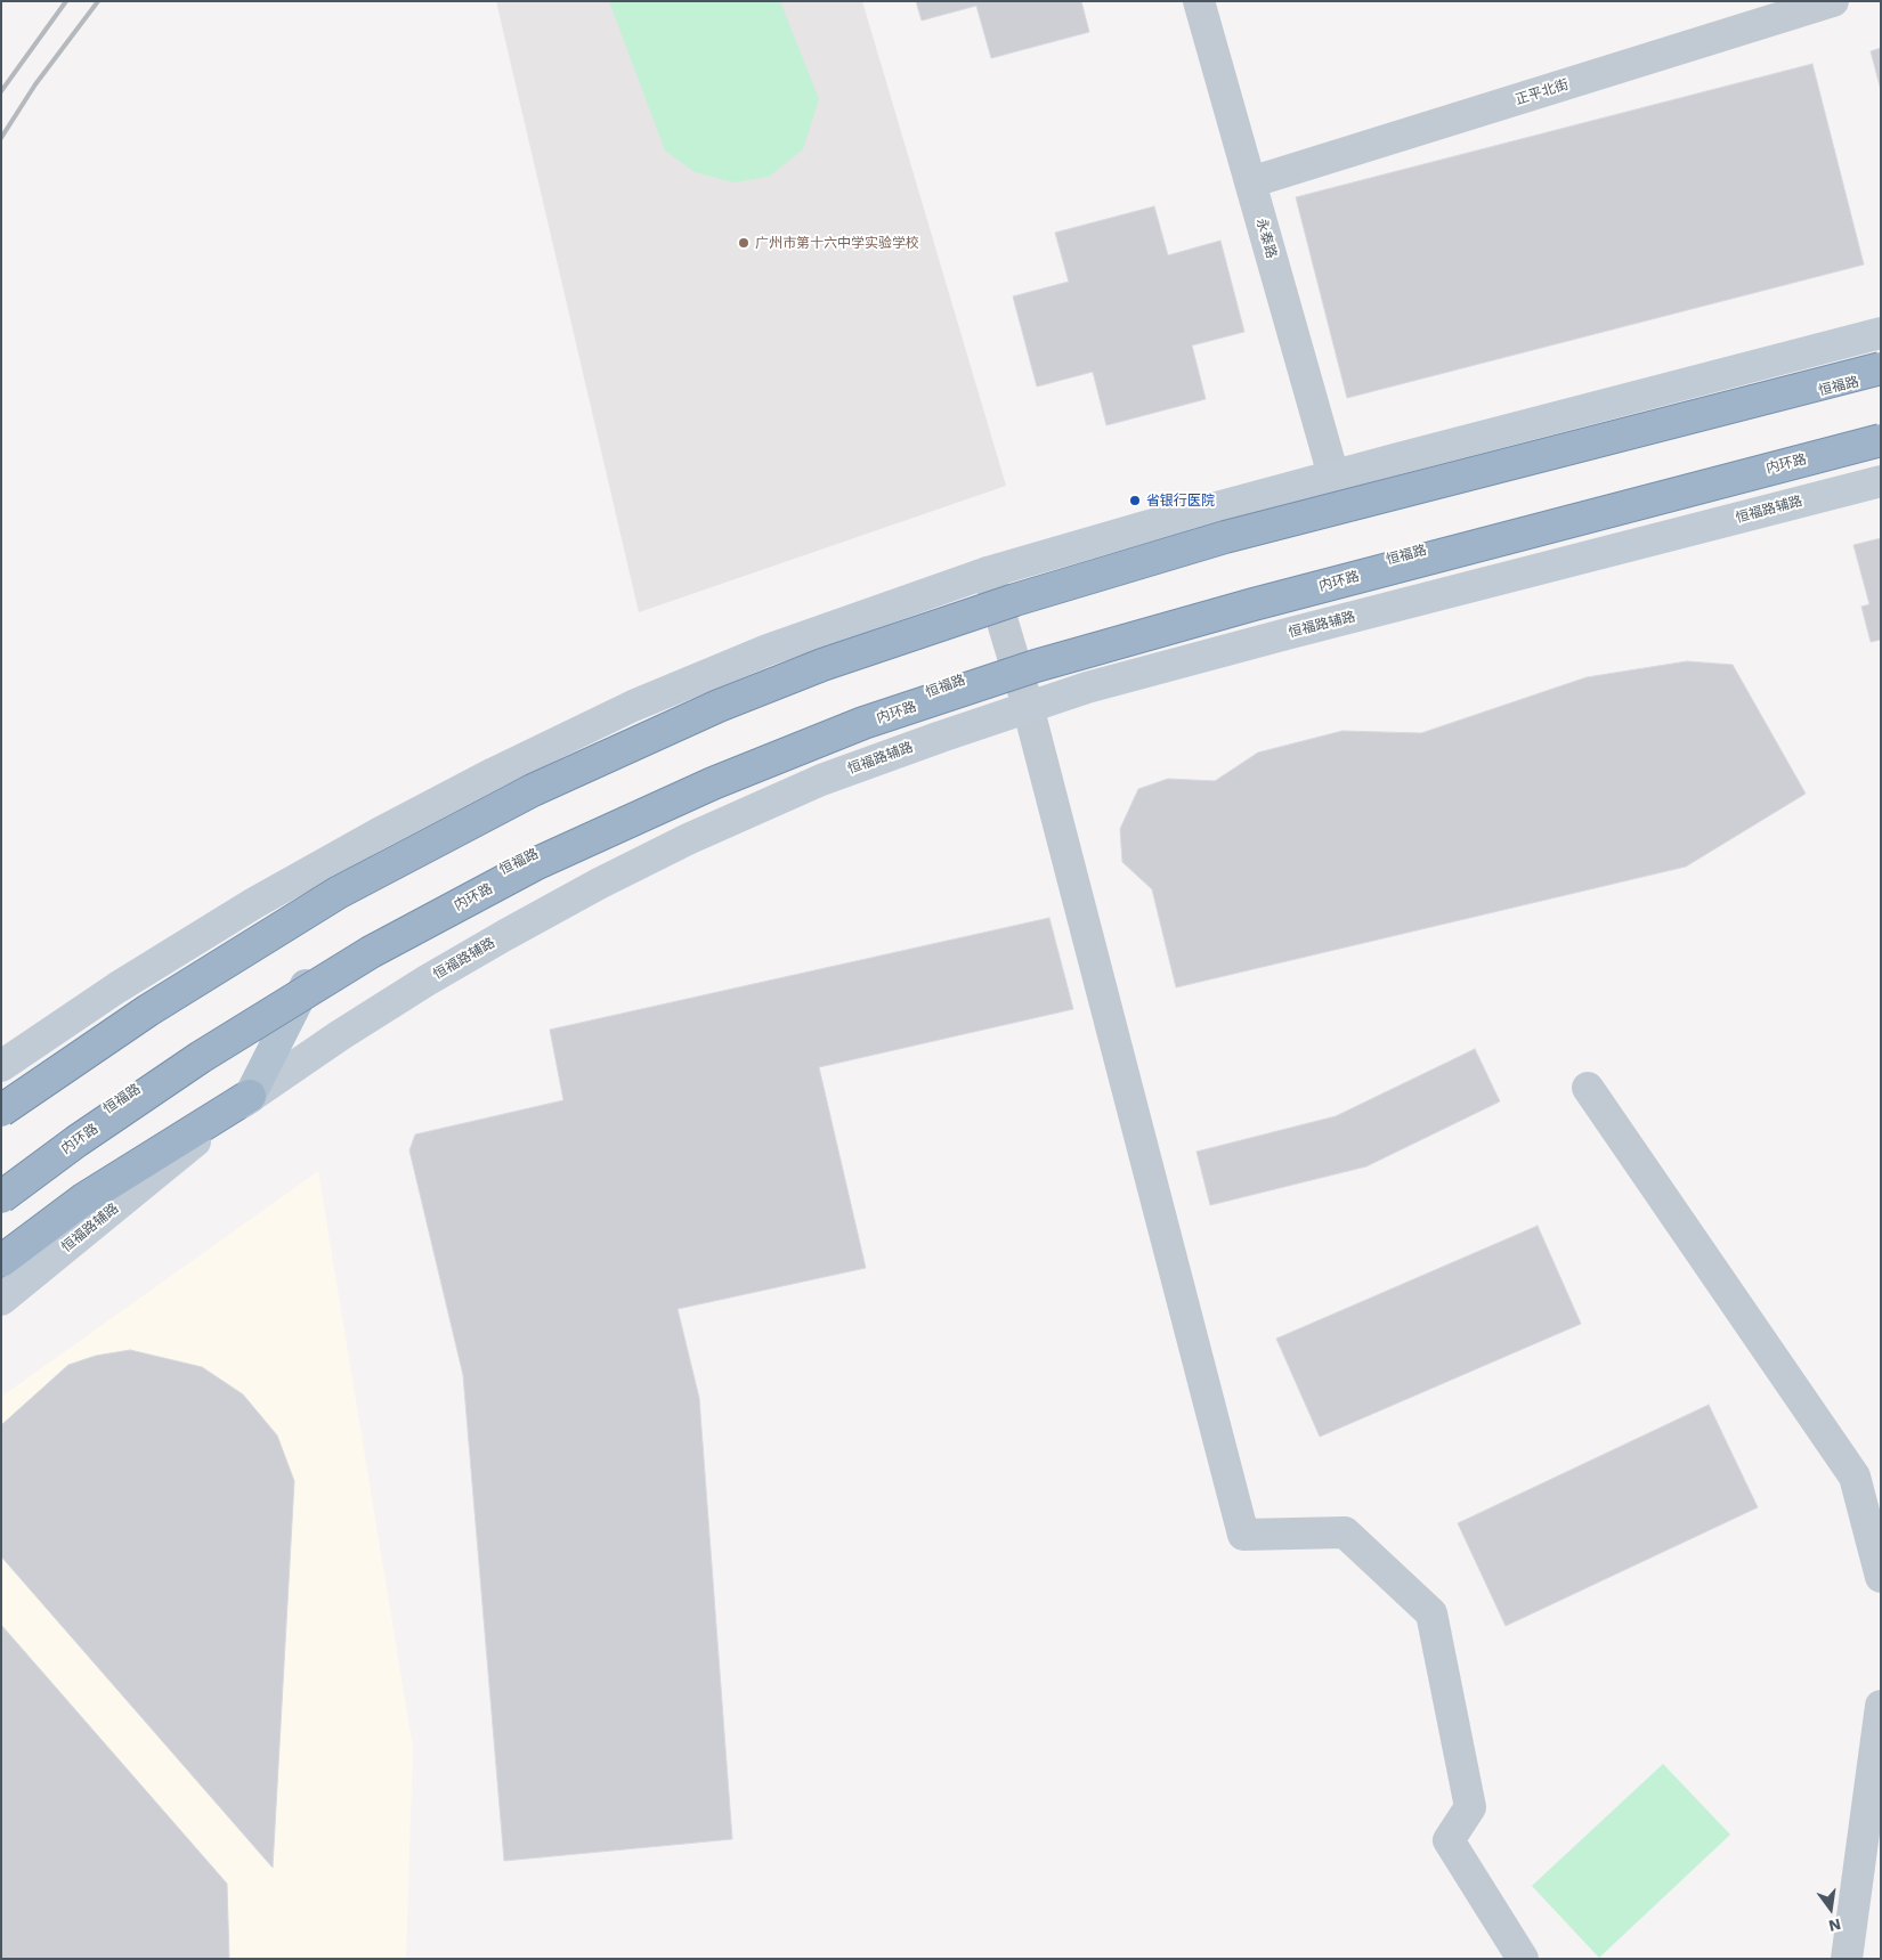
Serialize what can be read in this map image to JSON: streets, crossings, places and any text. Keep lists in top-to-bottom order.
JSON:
{
  "streets": {
    "highway": ["内环路"],
    "main road": ["恒福路", "恒福路辅路"],
    "street": ["正平北街", "永泰路"]
  },
  "crossings": [
    ["正平北街", "永泰路"]
  ],
  "places": ["广州市第十六中学实验学校", "省银行医院"],
  "north": "bottom"
}
